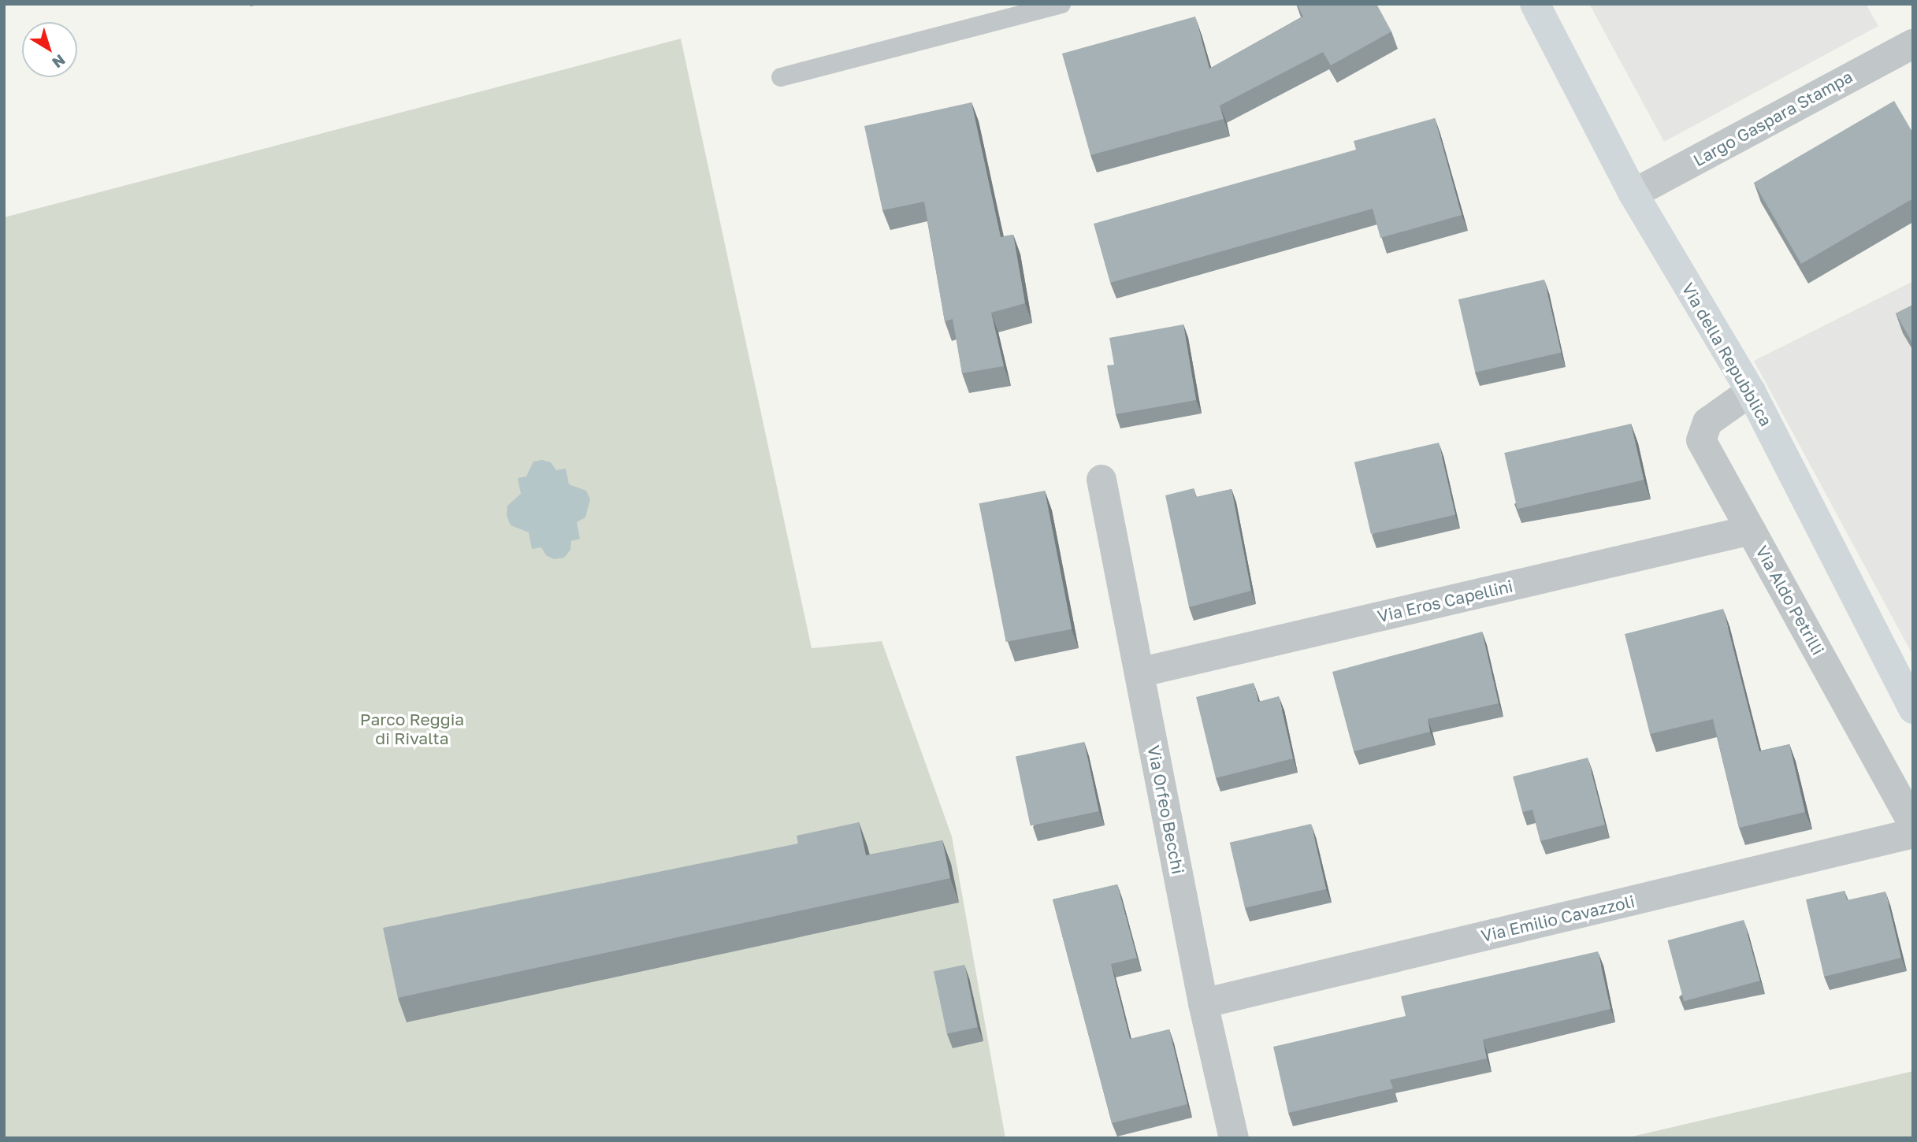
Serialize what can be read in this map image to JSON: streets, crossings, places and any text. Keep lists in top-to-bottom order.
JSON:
{
  "streets": {
    "main road": ["Via della Repubblica"],
    "street": [
      "Largo Gaspara Stampa",
      "Via Aldo Petrilli",
      "Via Eros Capellini",
      "Via Orfeo Becchi",
      "Via Emilio Cavazzoli"
    ]
  },
  "crossings": [
    ["Largo Gaspara Stampa", "Via della Repubblica"],
    ["Via della Repubblica", "Via Aldo Petrilli"],
    ["Via Aldo Petrilli", "Via Eros Capellini"],
    ["Via Eros Capellini", "Via Orfeo Becchi"],
    ["Via Orfeo Becchi", "Via Emilio Cavazzoli"]
  ],
  "parks": ["Parco Reggia di Rivalta"],
  "north": "bottom right"
}
